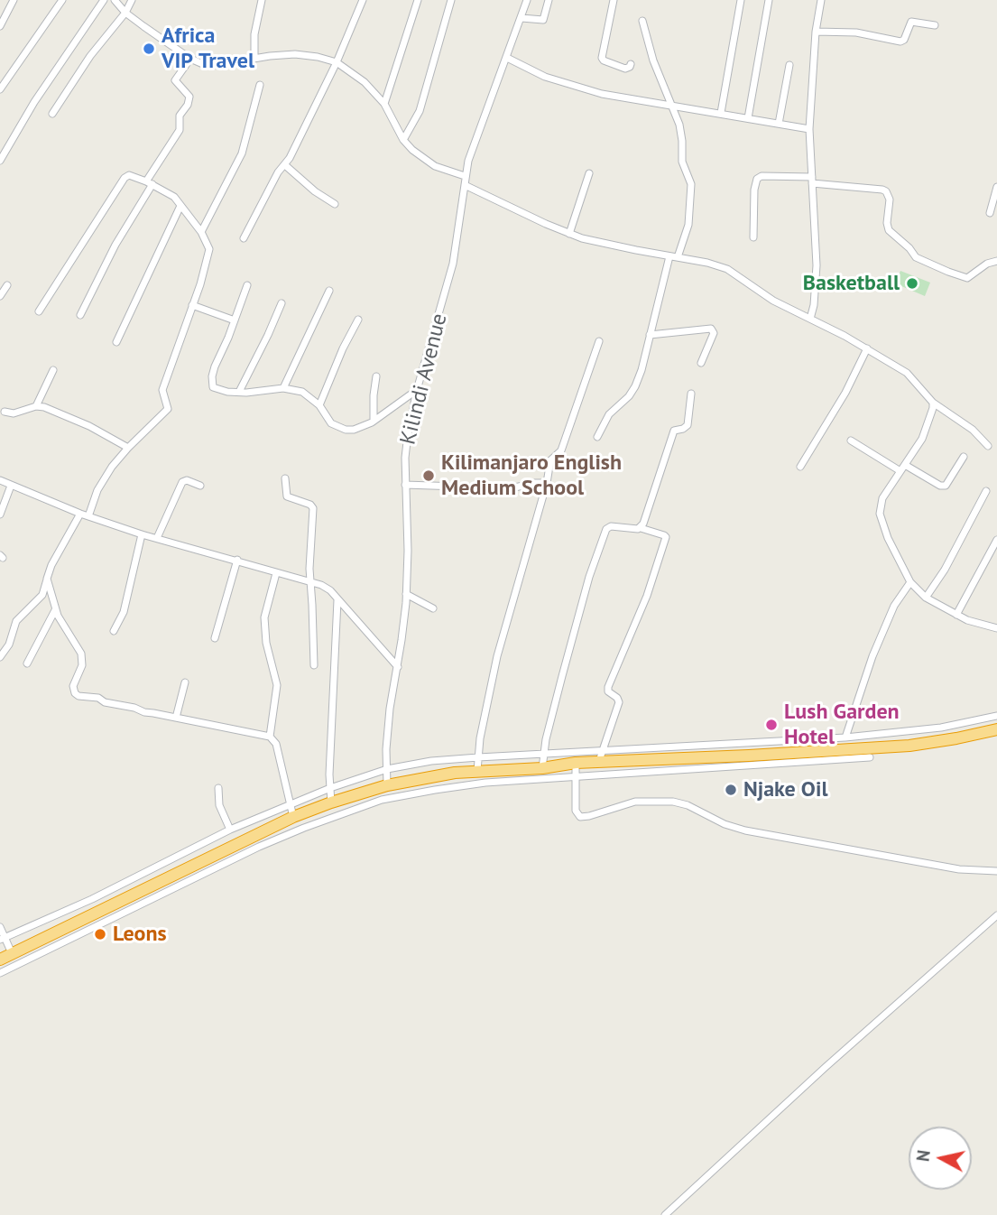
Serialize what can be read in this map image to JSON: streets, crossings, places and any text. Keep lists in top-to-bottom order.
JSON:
{
  "streets": {
    "street": ["Kilindi Avenue"]
  },
  "places": [
    "Africa VIP Travel",
    "Basketball",
    "Kilimanjaro English Medium School",
    "Lush Garden Hotel",
    "Njake Oil",
    "Leons"
  ],
  "north": "left"
}
